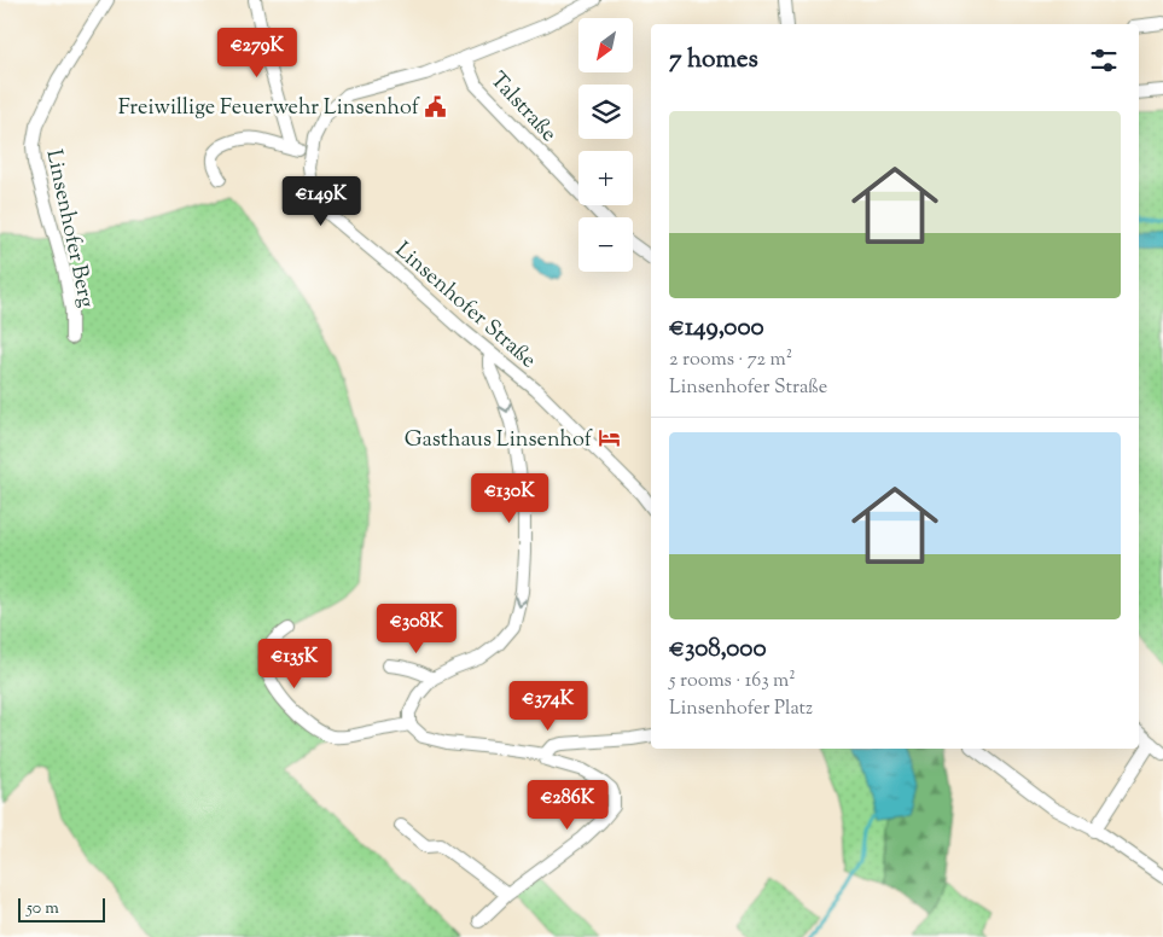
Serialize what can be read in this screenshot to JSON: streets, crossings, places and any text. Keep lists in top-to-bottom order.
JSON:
{
  "streets": {
    "street": ["Talstraße", "Linsenhofer Berg", "Linsenhofer Straße"]
  },
  "crossings": [
    ["Talstraße", "Linsenhofer Straße"]
  ],
  "places": {
    "public building": ["Freiwillige Feuerwehr Linsenhof"],
    "hotel": ["Gasthaus Linsenhof"]
  },
  "scale_bar": "50 m",
  "north": "bottom left",
  "page": {
    "map_buttons": ["+", "−"],
    "heading": "7 homes",
    "price": [
      "€279K",
      "€149K",
      "€130K",
      "€308K",
      "€135K",
      "€374K",
      "€286K"
    ],
    "list": [
      {
        "name": "€149,000",
        "note": "2 rooms · 72 m² · Linsenhofer Straße"
      },
      {
        "name": "€308,000",
        "note": "5 rooms · 163 m² · Linsenhofer Platz"
      }
    ],
    "scale": "50 m"
  }
}
